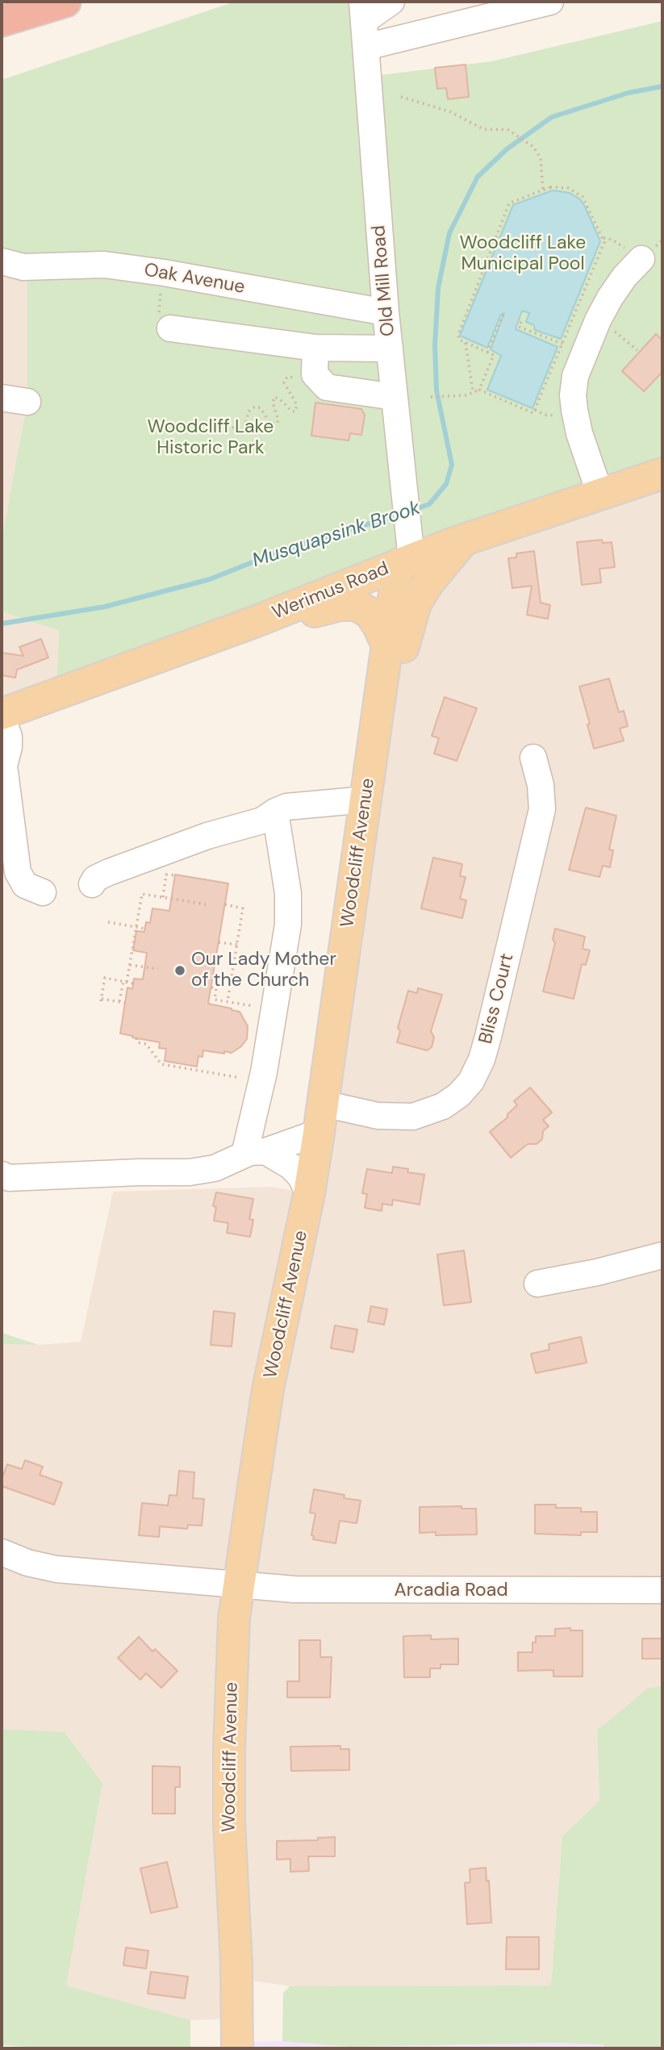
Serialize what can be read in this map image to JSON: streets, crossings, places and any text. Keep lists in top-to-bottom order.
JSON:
{
  "streets": {
    "main road": ["Werimus Road", "Woodcliff Avenue"],
    "street": [
      "Oak Avenue",
      "Old Mill Road",
      "Bliss Court",
      "Arcadia Road"
    ]
  },
  "crossings": [
    ["Oak Avenue", "Old Mill Road"],
    ["Old Mill Road", "Werimus Road"],
    ["Old Mill Road", "Woodcliff Avenue"],
    ["Werimus Road", "Woodcliff Avenue"],
    ["Woodcliff Avenue", "Bliss Court"],
    ["Woodcliff Avenue", "Arcadia Road"]
  ],
  "water": ["Musquapsink Brook"],
  "parks": ["Woodcliff Lake Municipal Pool", "Woodcliff Lake Historic Park"],
  "places": ["Our Lady Mother of the Church"]
}
